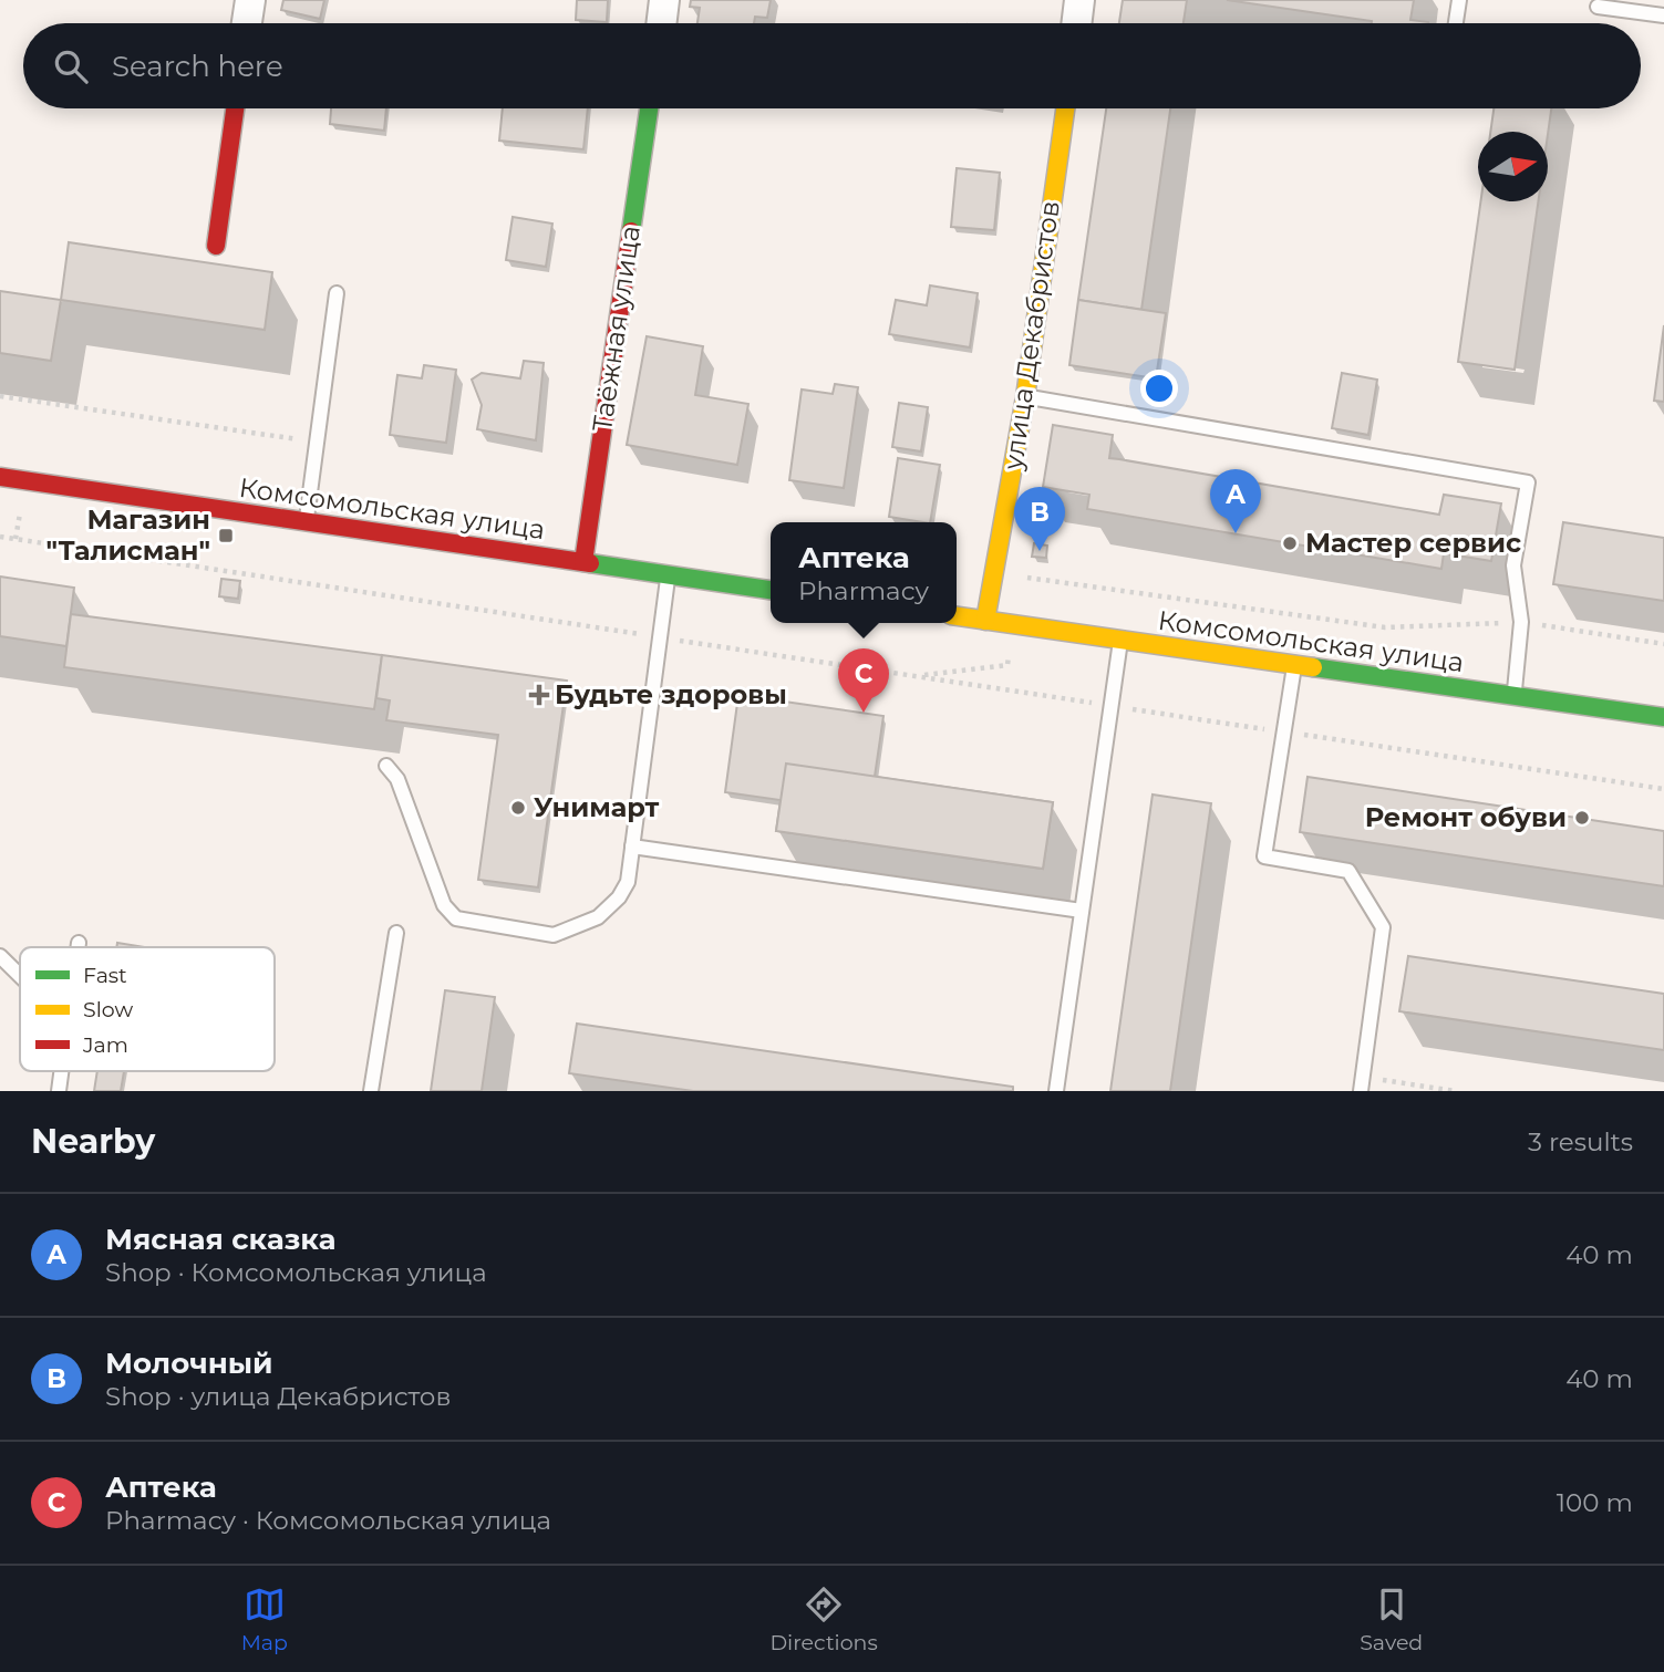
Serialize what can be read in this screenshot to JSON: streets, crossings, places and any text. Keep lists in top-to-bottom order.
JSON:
{
  "streets": {
    "street": ["Таёжная улица", "улица Декабристов", "Комсомольская улица"]
  },
  "crossings": [
    ["Таёжная улица", "Комсомольская улица"],
    ["улица Декабристов", "Комсомольская улица"]
  ],
  "places": {
    "transit": ["Магазин \"Талисман\""],
    "other": ["Мастер сервис", "Унимарт", "Ремонт обуви"],
    "health": ["Будьте здоровы"]
  },
  "legend": ["Fast", "Slow", "Jam"],
  "north": "right",
  "page": {
    "search": "Search here",
    "pins": ["A", "B", "C"],
    "popup": ["Аптека", "Pharmacy"],
    "heading": ["Nearby", "3 results"],
    "list": [
      {
        "mark": "A",
        "name": "Мясная сказка",
        "note": "Shop · Комсомольская улица",
        "value": "40 m"
      },
      {
        "mark": "B",
        "name": "Молочный",
        "note": "Shop · улица Декабристов",
        "value": "40 m"
      },
      {
        "mark": "C",
        "name": "Аптека",
        "note": "Pharmacy · Комсомольская улица",
        "value": "100 m"
      }
    ],
    "nav": ["Map", "Directions", "Saved"]
  }
}
